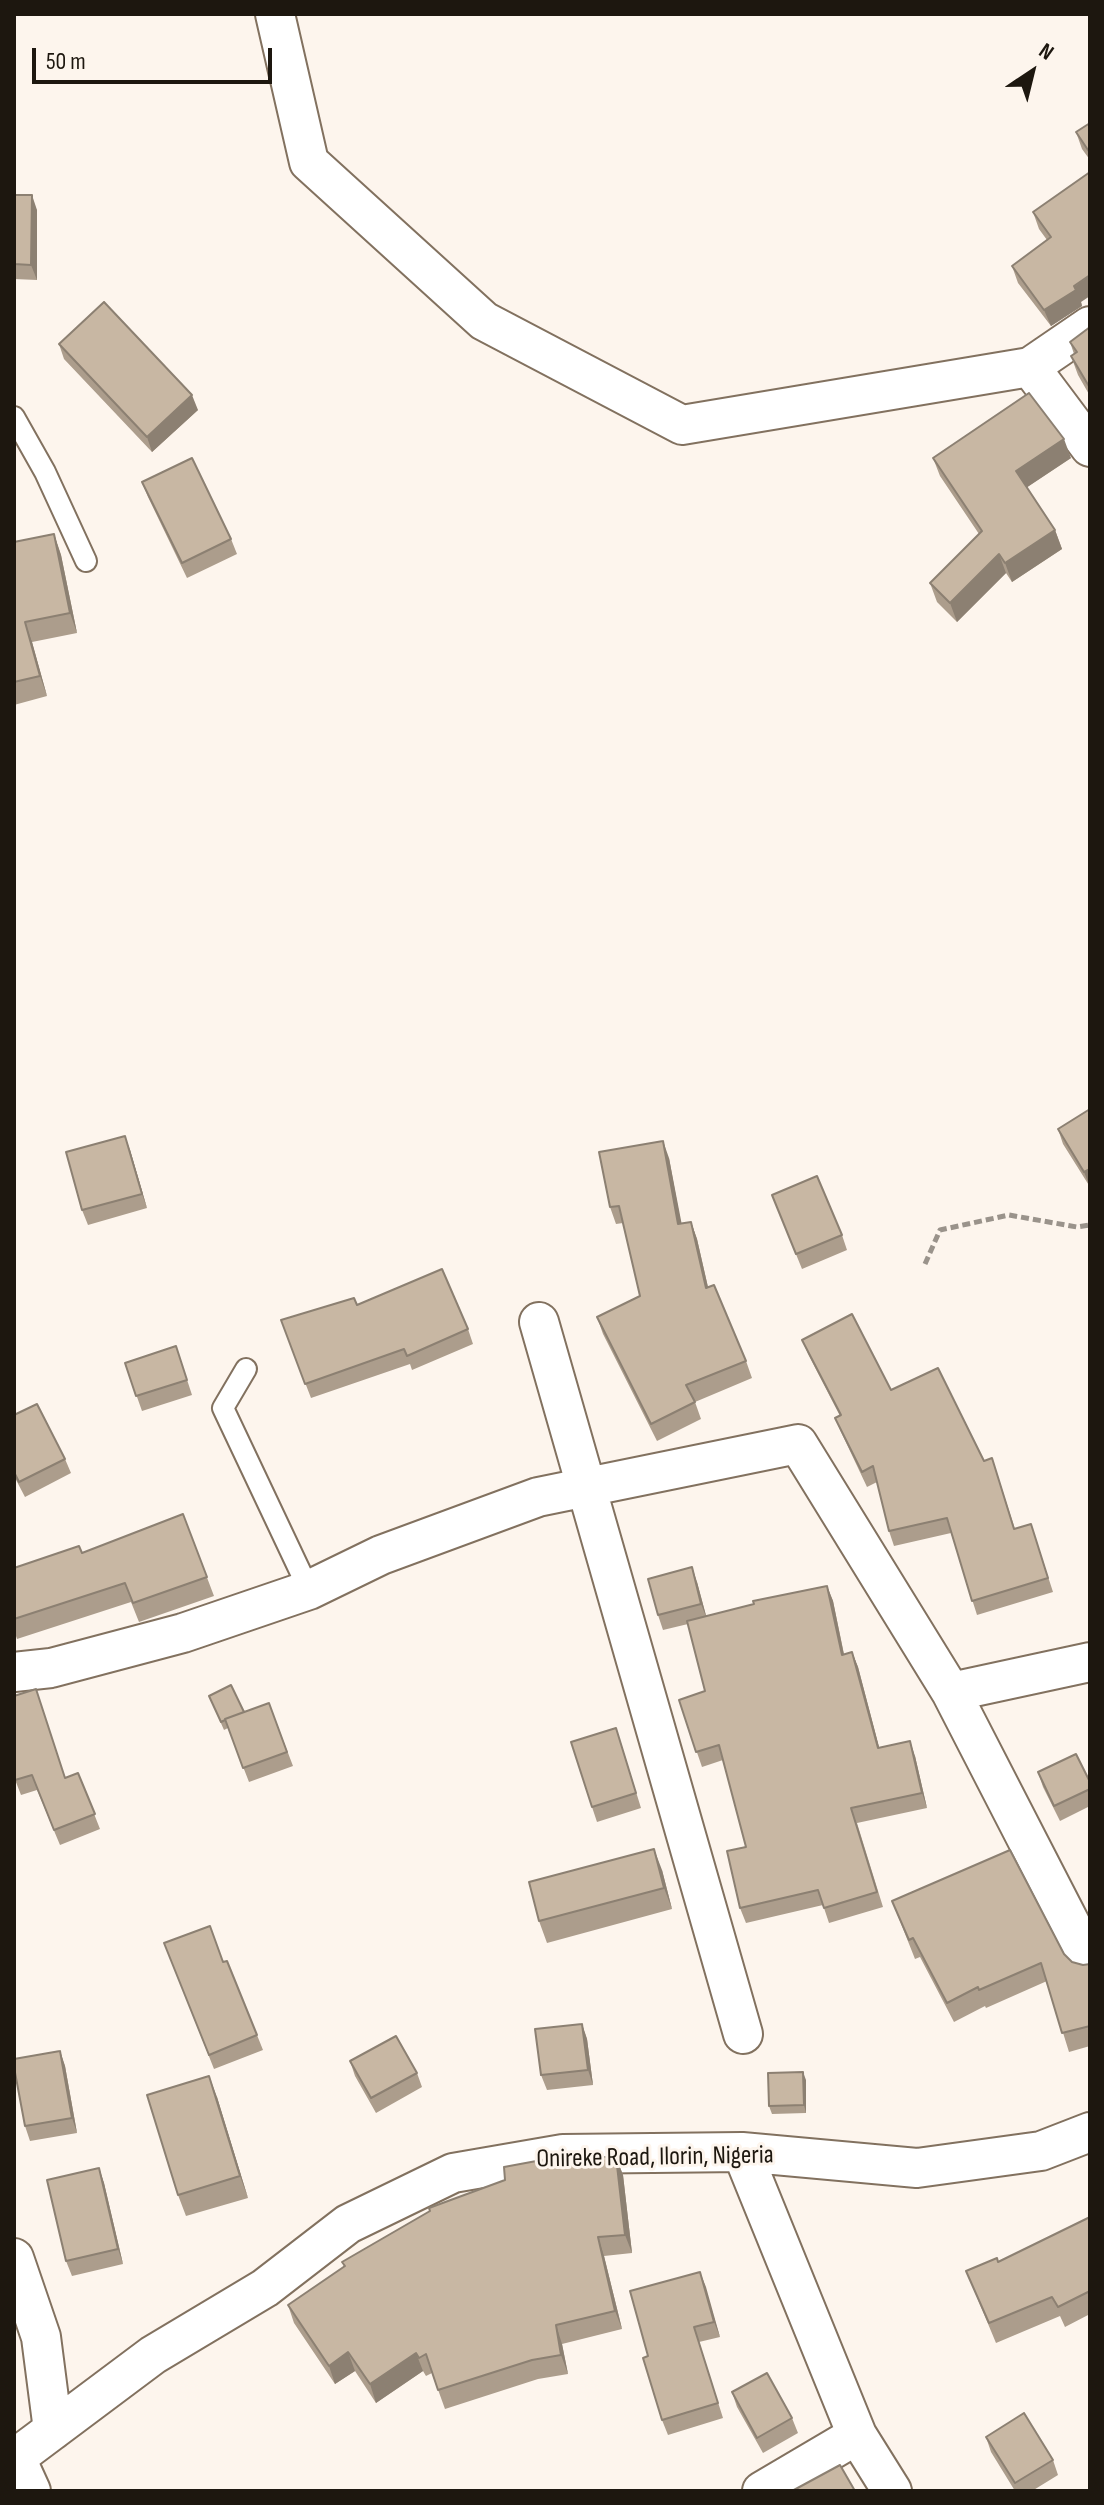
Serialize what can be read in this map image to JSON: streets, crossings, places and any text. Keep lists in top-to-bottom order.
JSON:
{
  "streets": {
    "street": ["Onireke Road, Ilorin, Nigeria"]
  },
  "scale_bar": "50 m",
  "north": "top right"
}
